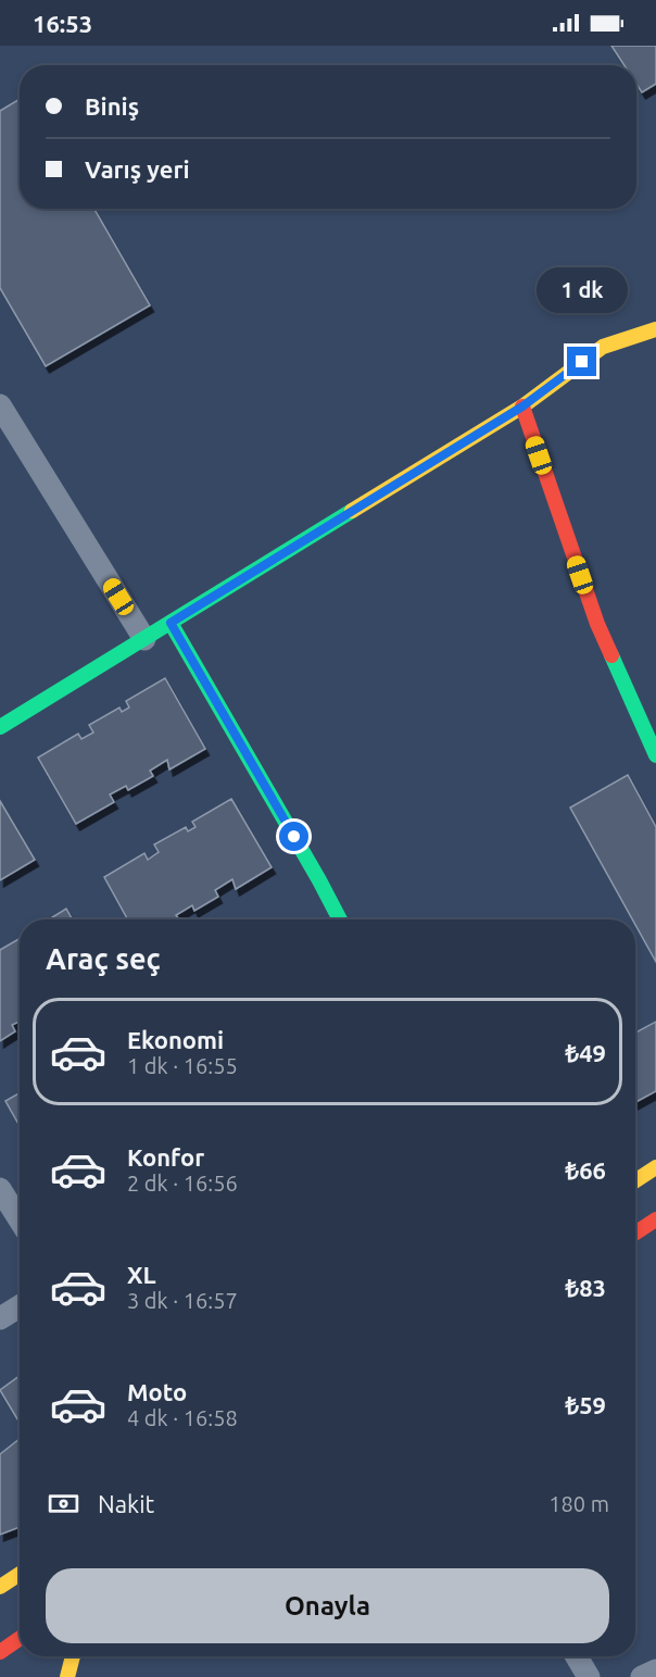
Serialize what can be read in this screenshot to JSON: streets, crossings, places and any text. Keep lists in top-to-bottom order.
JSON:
{
  "page": {
    "status": "16:53",
    "banner": ["Biniş", "Varış yeri"],
    "bubble": "1 dk",
    "heading": "Araç seç",
    "list": [
      {
        "name": "Ekonomi",
        "note": "1 dk · 16:55",
        "value": "₺49"
      },
      {
        "name": "Konfor",
        "note": "2 dk · 16:56",
        "value": "₺66"
      },
      {
        "name": "XL",
        "note": "3 dk · 16:57",
        "value": "₺83"
      },
      {
        "name": "Moto",
        "note": "4 dk · 16:58",
        "value": "₺59"
      }
    ],
    "pay": ["Nakit", "180 m"],
    "buttons": "Onayla"
  }
}
